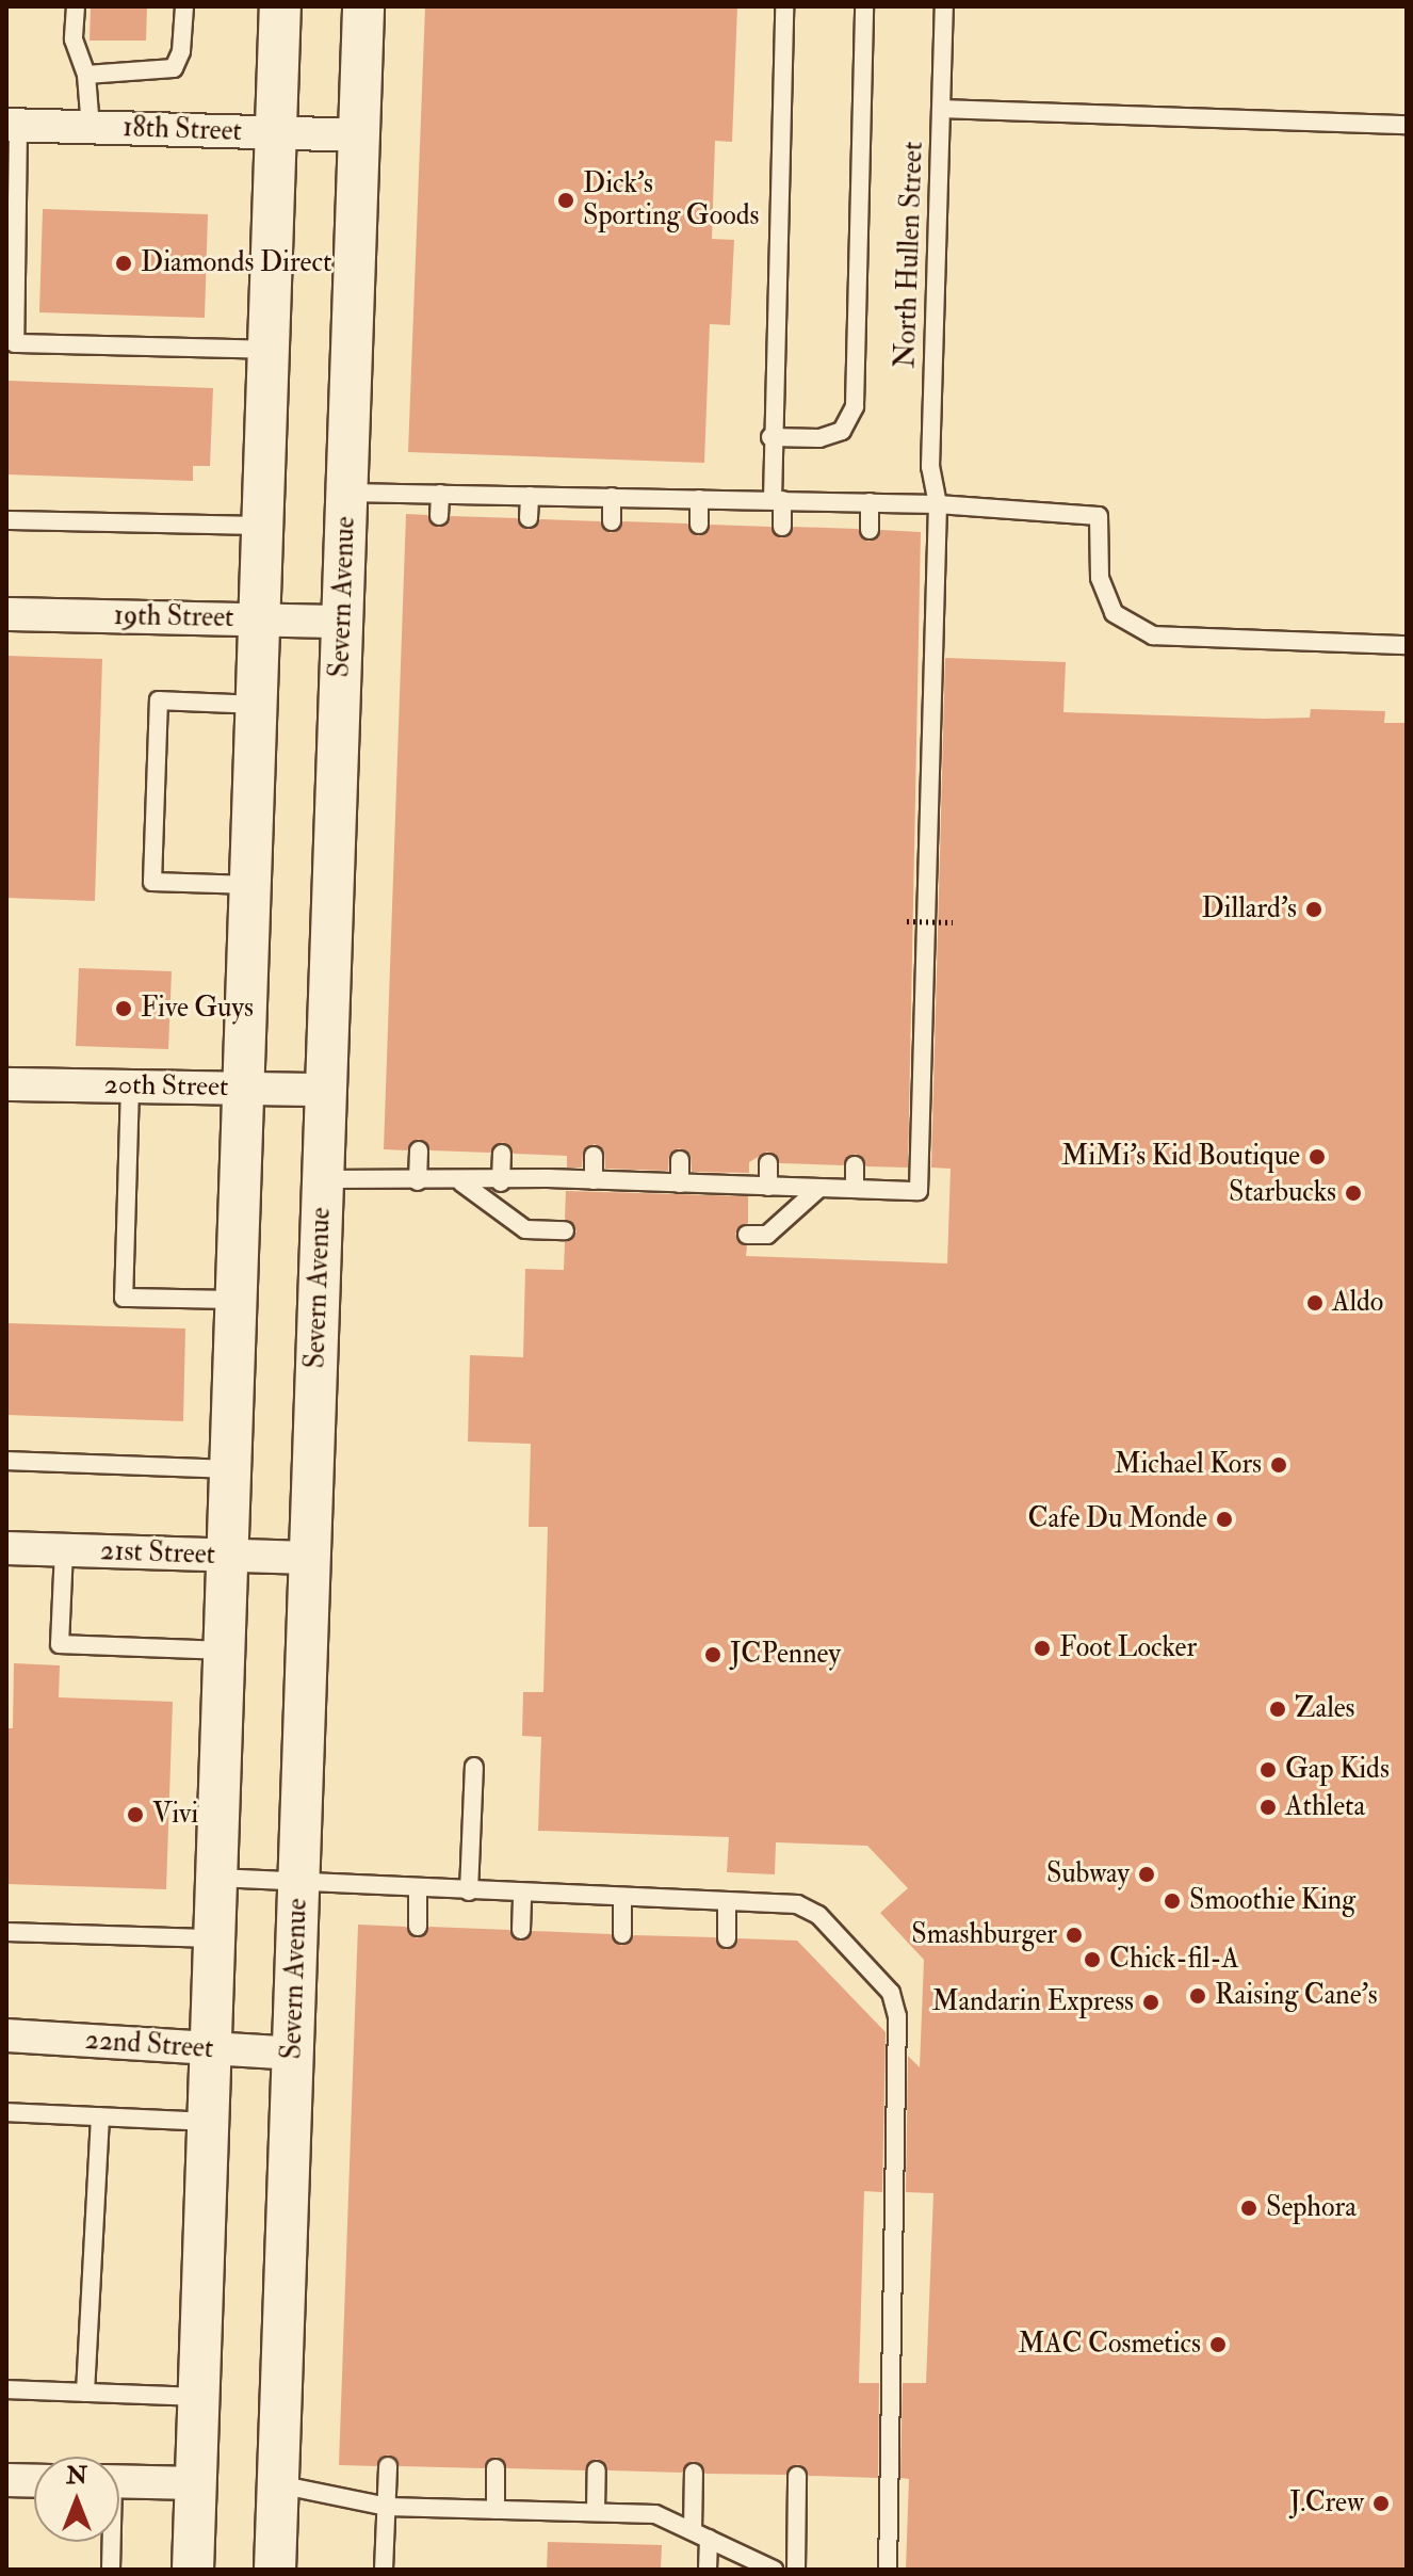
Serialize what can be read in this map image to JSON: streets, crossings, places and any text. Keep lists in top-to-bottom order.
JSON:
{
  "streets": {
    "street": [
      "18th Street",
      "Severn Avenue",
      "19th Street",
      "20th Street",
      "21st Street",
      "22nd Street"
    ],
    "lane": ["North Hullen Street"]
  },
  "crossings": [
    ["18th Street", "Severn Avenue"],
    ["Severn Avenue", "19th Street"],
    ["Severn Avenue", "20th Street"],
    ["Severn Avenue", "21st Street"],
    ["Severn Avenue", "22nd Street"]
  ],
  "places": [
    "Dick's Sporting Goods",
    "Diamonds Direct",
    "Dillard's",
    "Five Guys",
    "MiMi's Kid Boutique",
    "Starbucks",
    "Aldo",
    "Michael Kors",
    "Cafe Du Monde",
    "Foot Locker",
    "JCPenney",
    "Zales",
    "Gap Kids",
    "Athleta",
    "Vivi",
    "Subway",
    "Smoothie King",
    "Smashburger",
    "Chick-fil-A",
    "Raising Cane's",
    "Mandarin Express",
    "Sephora",
    "MAC Cosmetics",
    "J.Crew"
  ],
  "north": "top"
}
